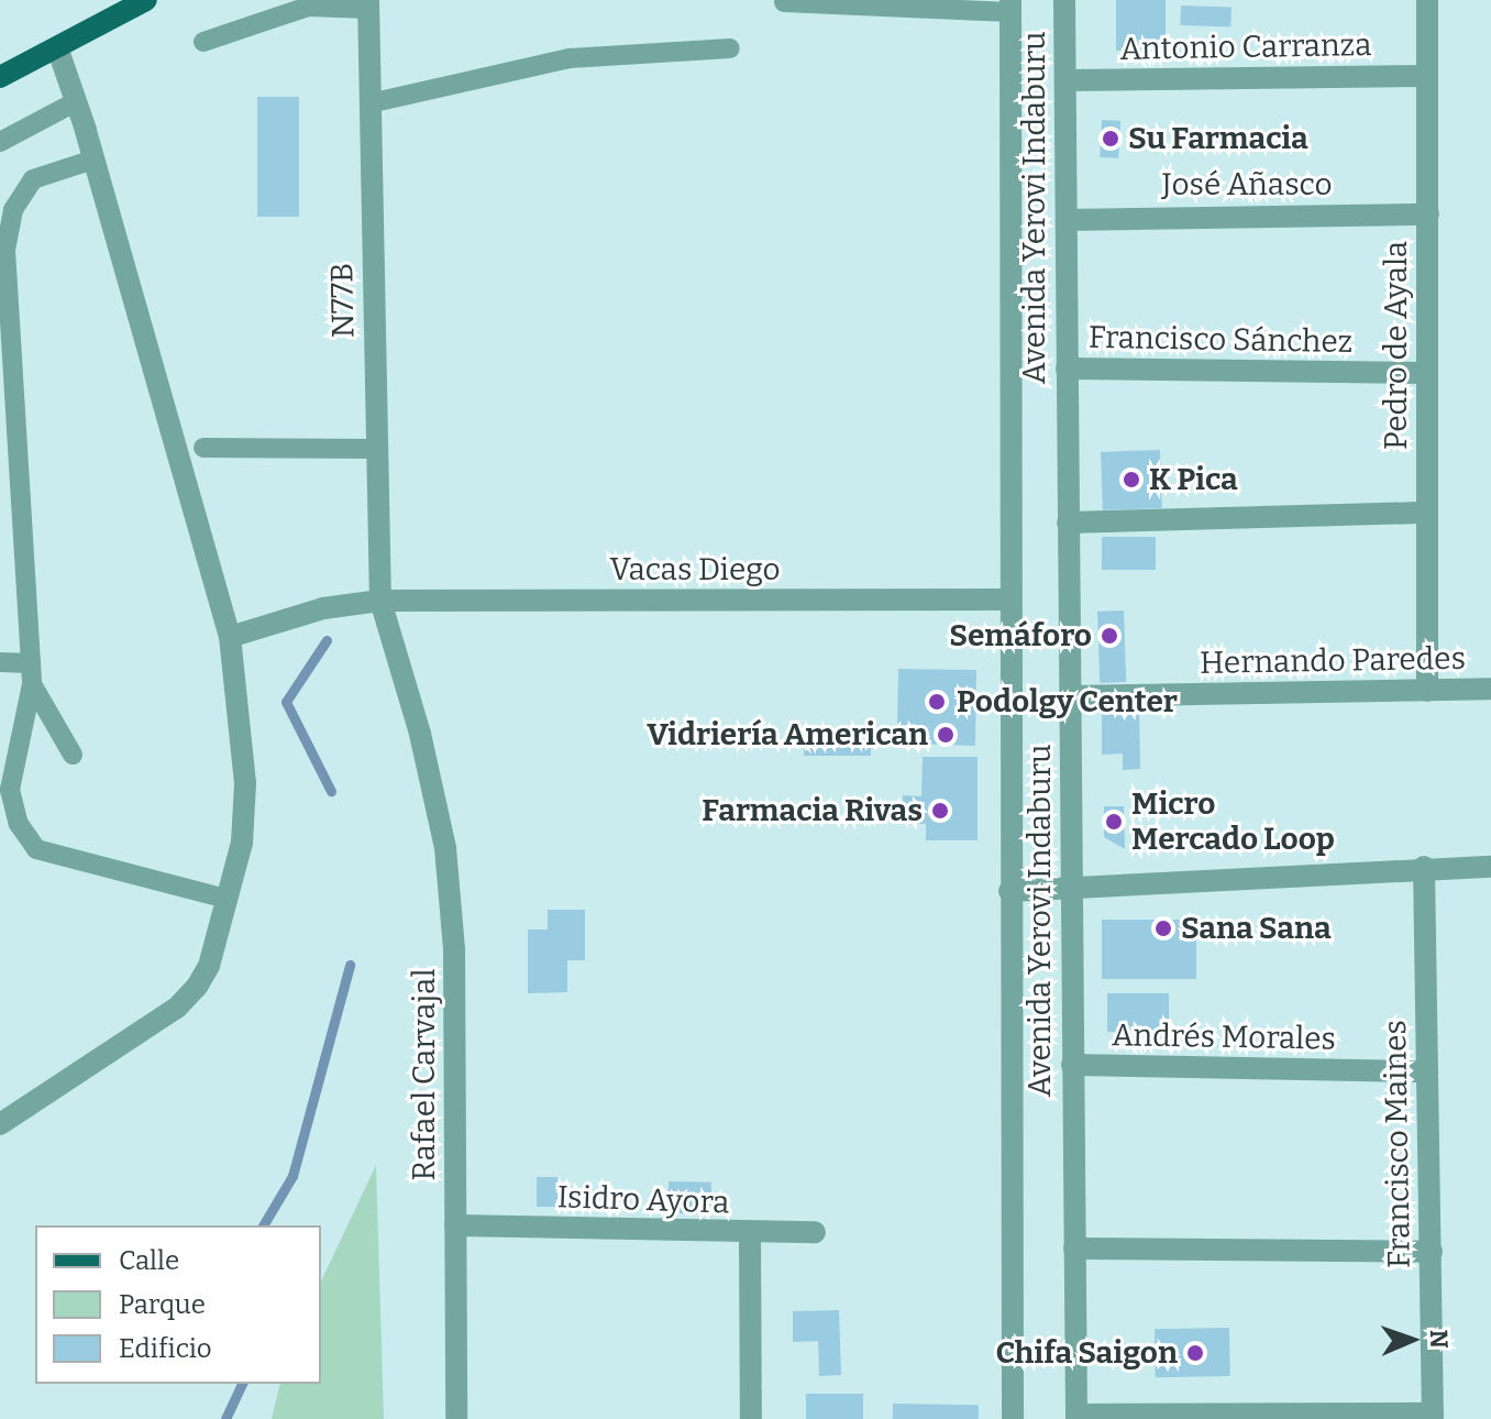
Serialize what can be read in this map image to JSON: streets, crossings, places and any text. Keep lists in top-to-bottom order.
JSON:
{
  "streets": {
    "street": [
      "Antonio Carranza",
      "José Añasco",
      "Avenida Yerovi Indaburu",
      "N77B",
      "Francisco Sánchez",
      "Pedro de Ayala",
      "Vacas Diego",
      "Hernando Paredes",
      "Andrés Morales",
      "Rafael Carvajal",
      "Francisco Maines",
      "Isidro Ayora"
    ]
  },
  "crossings": [
    ["Antonio Carranza", "Avenida Yerovi Indaburu"],
    ["Antonio Carranza", "Pedro de Ayala"],
    ["José Añasco", "Avenida Yerovi Indaburu"],
    ["José Añasco", "Pedro de Ayala"],
    ["Avenida Yerovi Indaburu", "Francisco Sánchez"],
    ["Avenida Yerovi Indaburu", "Vacas Diego"],
    ["Avenida Yerovi Indaburu", "Hernando Paredes"],
    ["Avenida Yerovi Indaburu", "Andrés Morales"],
    ["N77B", "Vacas Diego"],
    ["N77B", "Rafael Carvajal"],
    ["Francisco Sánchez", "Pedro de Ayala"],
    ["Pedro de Ayala", "Hernando Paredes"],
    ["Vacas Diego", "Rafael Carvajal"],
    ["Andrés Morales", "Francisco Maines"],
    ["Rafael Carvajal", "Isidro Ayora"]
  ],
  "places": [
    "Su Farmacia",
    "K Pica",
    "Semáforo",
    "Podolgy Center",
    "Vidriería American",
    "Farmacia Rivas",
    "Micro Mercado Loop",
    "Sana Sana",
    "Chifa Saigon"
  ],
  "legend": ["Calle", "Parque", "Edificio"],
  "north": "right"
}
